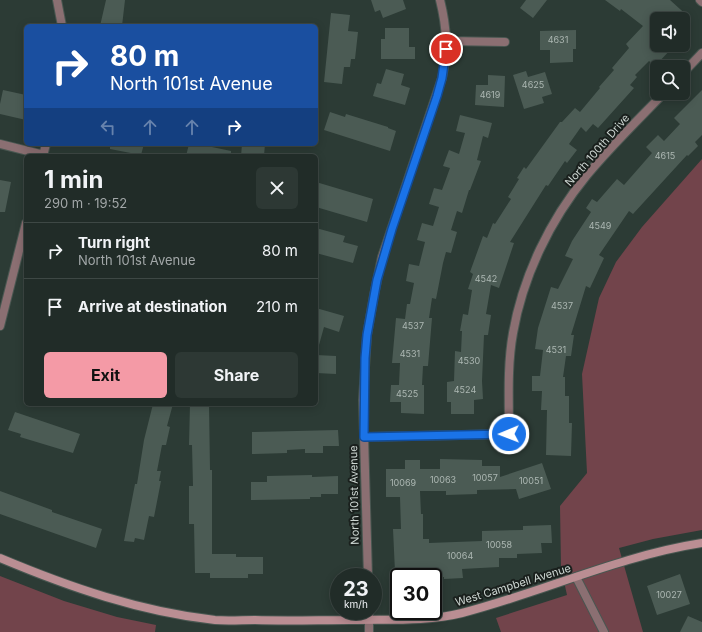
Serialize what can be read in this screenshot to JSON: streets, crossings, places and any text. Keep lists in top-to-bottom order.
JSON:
{
  "streets": {
    "street": ["North 100th Drive", "North 101st Avenue", "West Campbell Avenue"]
  },
  "crossings": [
    ["North 100th Drive", "North 101st Avenue"]
  ],
  "house_numbers": [
    "4631",
    "4625",
    "4619",
    "4615",
    "4549",
    "4542",
    "4537",
    "4537",
    "4531",
    "4531",
    "4530",
    "4524",
    "4525",
    "10057",
    "10063",
    "10051",
    "10069",
    "10058",
    "10064",
    "10027"
  ],
  "page": {
    "turn": ["80 m", "North 101st Avenue"],
    "heading": ["1 min", "290 m · 19:52"],
    "list": [
      {
        "name": "Turn right",
        "note": "North 101st Avenue",
        "value": "80 m"
      },
      {
        "name": "Arrive at destination",
        "value": "210 m"
      }
    ],
    "buttons": ["Exit", "Share"],
    "speed": "23 km/h",
    "limit": "30"
  }
}
